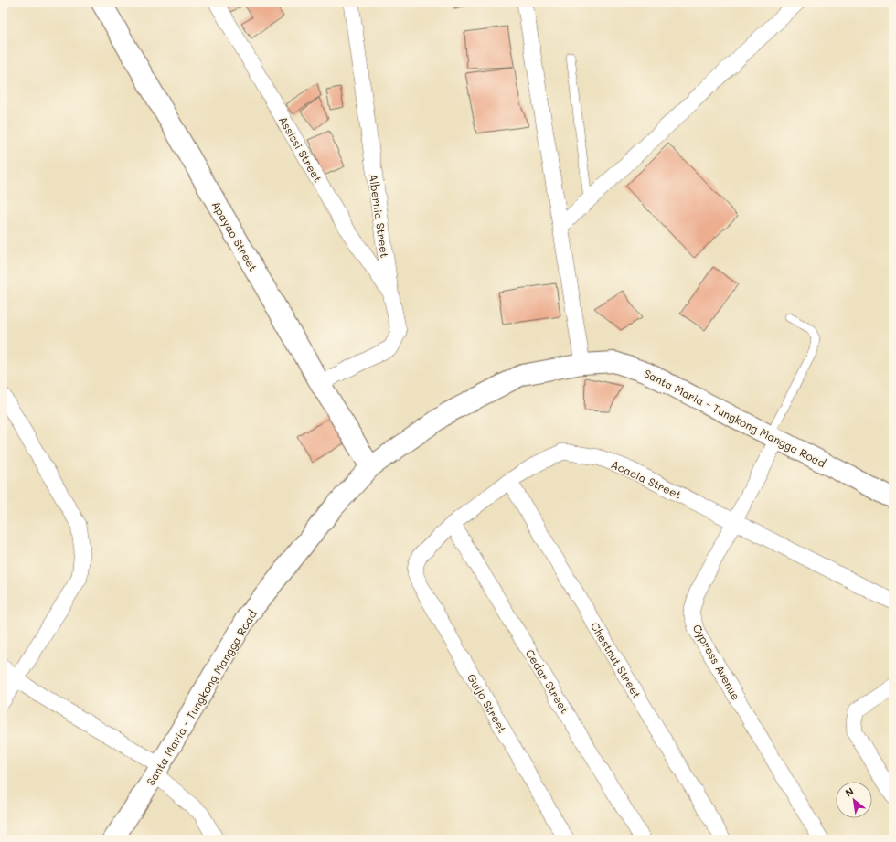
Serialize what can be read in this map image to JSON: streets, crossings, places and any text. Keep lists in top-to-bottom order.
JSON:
{
  "streets": {
    "main road": ["Apayao Street", "Santa Maria - Tungkong Mangga Road"],
    "street": [
      "Assissi Street",
      "Albernia Street",
      "Acacia Street",
      "Chestnut Street",
      "Cypress Avenue",
      "Cedar Street",
      "Guijo Street"
    ]
  },
  "crossings": [
    ["Assissi Street", "Albernia Street"],
    ["Albernia Street", "Apayao Street"],
    ["Apayao Street", "Santa Maria - Tungkong Mangga Road"],
    ["Santa Maria - Tungkong Mangga Road", "Cypress Avenue"],
    ["Acacia Street", "Chestnut Street"],
    ["Acacia Street", "Cypress Avenue"],
    ["Acacia Street", "Cedar Street"],
    ["Acacia Street", "Guijo Street"]
  ],
  "north": "top left"
}
